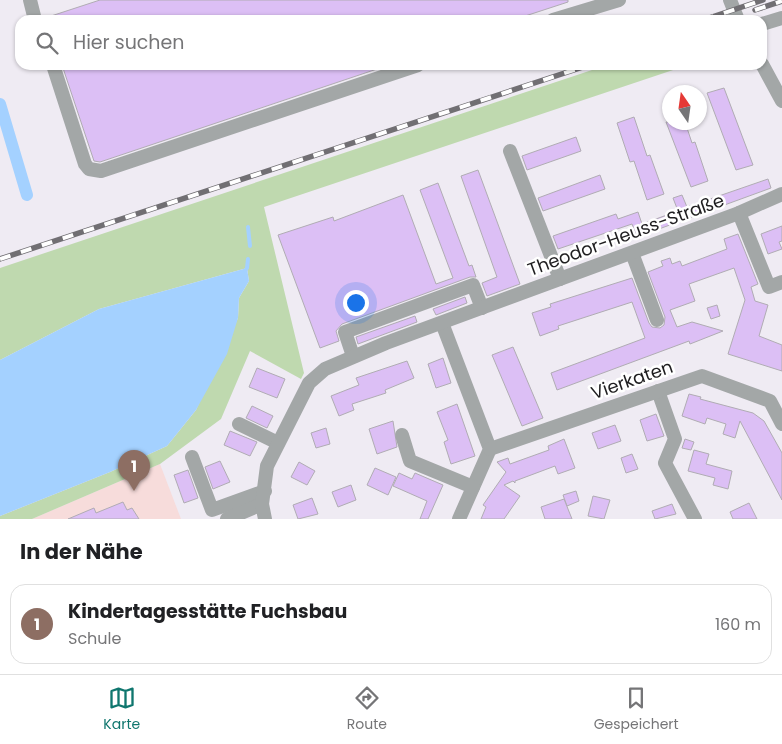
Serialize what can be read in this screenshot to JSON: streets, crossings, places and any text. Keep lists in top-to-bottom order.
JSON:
{
  "streets": {
    "street": ["Theodor-Heuss-Straße", "Vierkaten"]
  },
  "north": "top",
  "page": {
    "search": "Hier suchen",
    "pins": "1",
    "heading": "In der Nähe",
    "list": [
      {
        "mark": "1",
        "name": "Kindertagesstätte Fuchsbau",
        "note": "Schule",
        "value": "160 m"
      }
    ],
    "nav": ["Karte", "Route", "Gespeichert"]
  }
}
